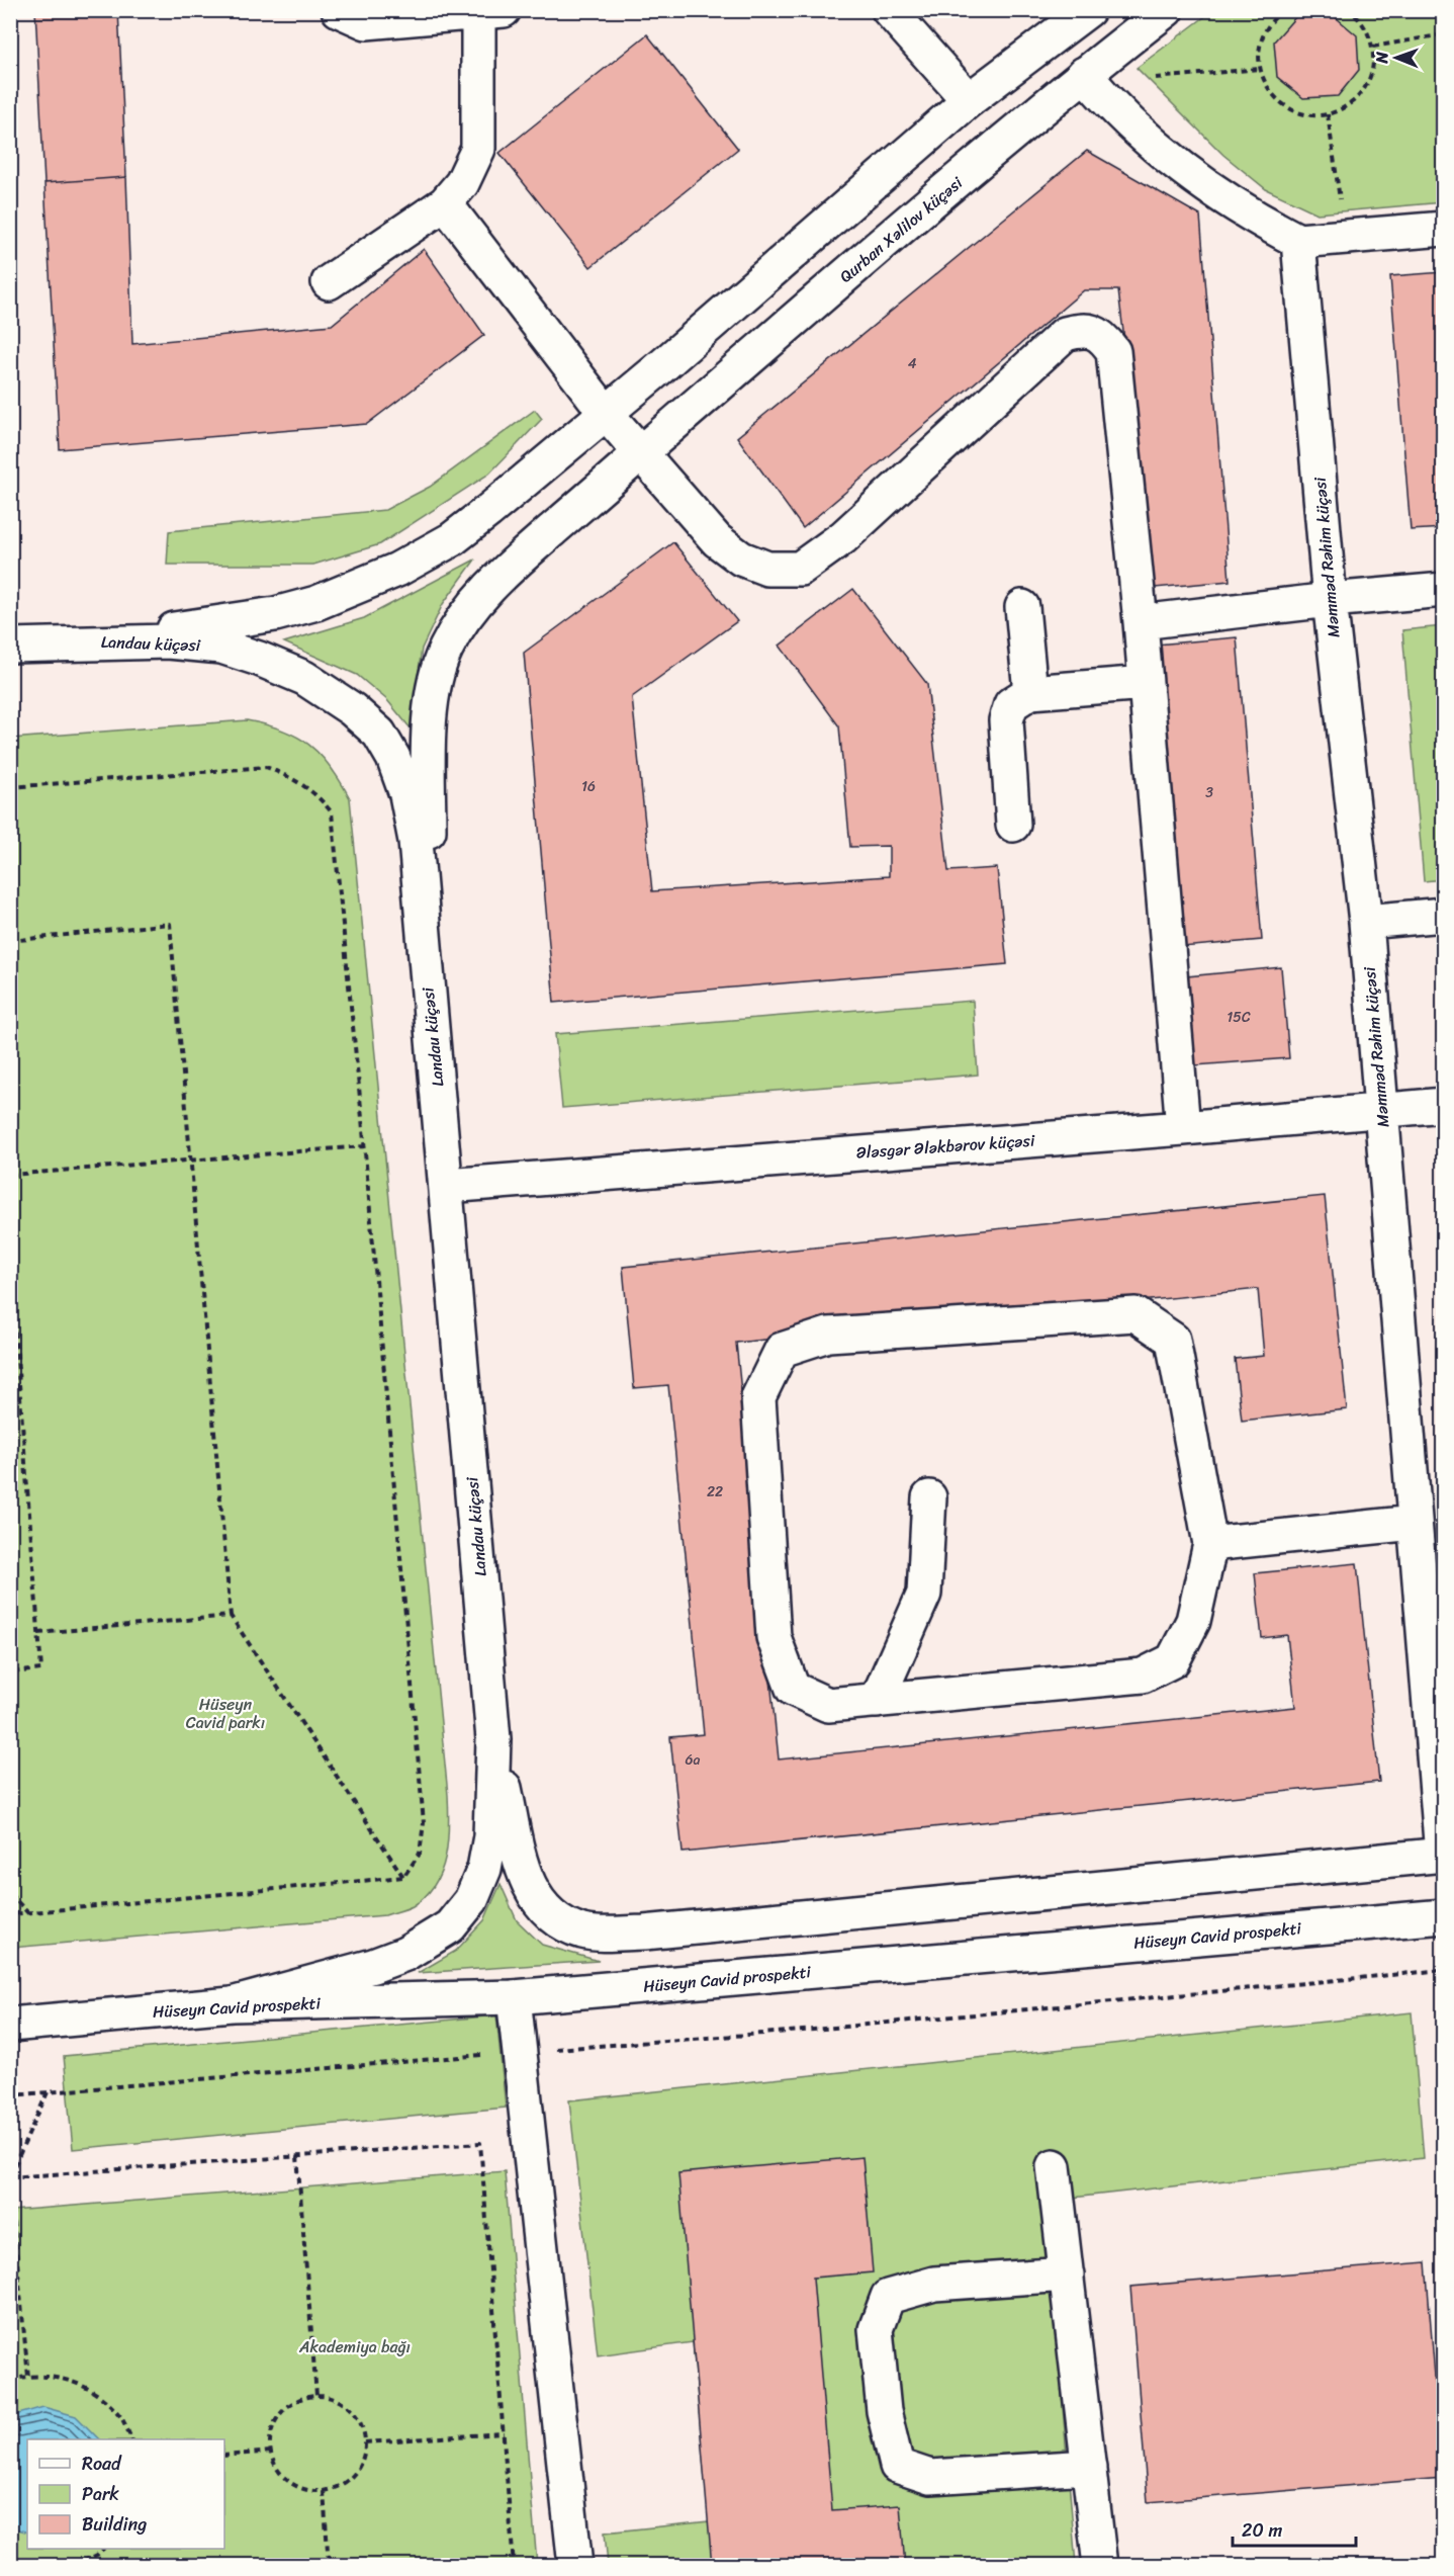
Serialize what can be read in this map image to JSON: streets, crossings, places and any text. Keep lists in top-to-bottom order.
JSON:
{
  "streets": {
    "main road": [
      "Qurban Xəlilov küçəsi",
      "Məmməd Rəhim küçəsi",
      "Landau küçəsi",
      "Ələsgər Ələkbərov küçəsi",
      "Hüseyn Cavid prospekti"
    ]
  },
  "crossings": [
    ["Qurban Xəlilov küçəsi", "Landau küçəsi"],
    ["Məmməd Rəhim küçəsi", "Ələsgər Ələkbərov küçəsi"],
    ["Landau küçəsi", "Ələsgər Ələkbərov küçəsi"]
  ],
  "parks": ["Hüseyn Cavid parkı", "Akademiya bağı"],
  "house_numbers": [
    "4",
    "16",
    "3",
    "15C",
    "22",
    "6a"
  ],
  "legend": ["Road", "Park", "Building"],
  "scale_bar": "20 m",
  "north": "left"
}
